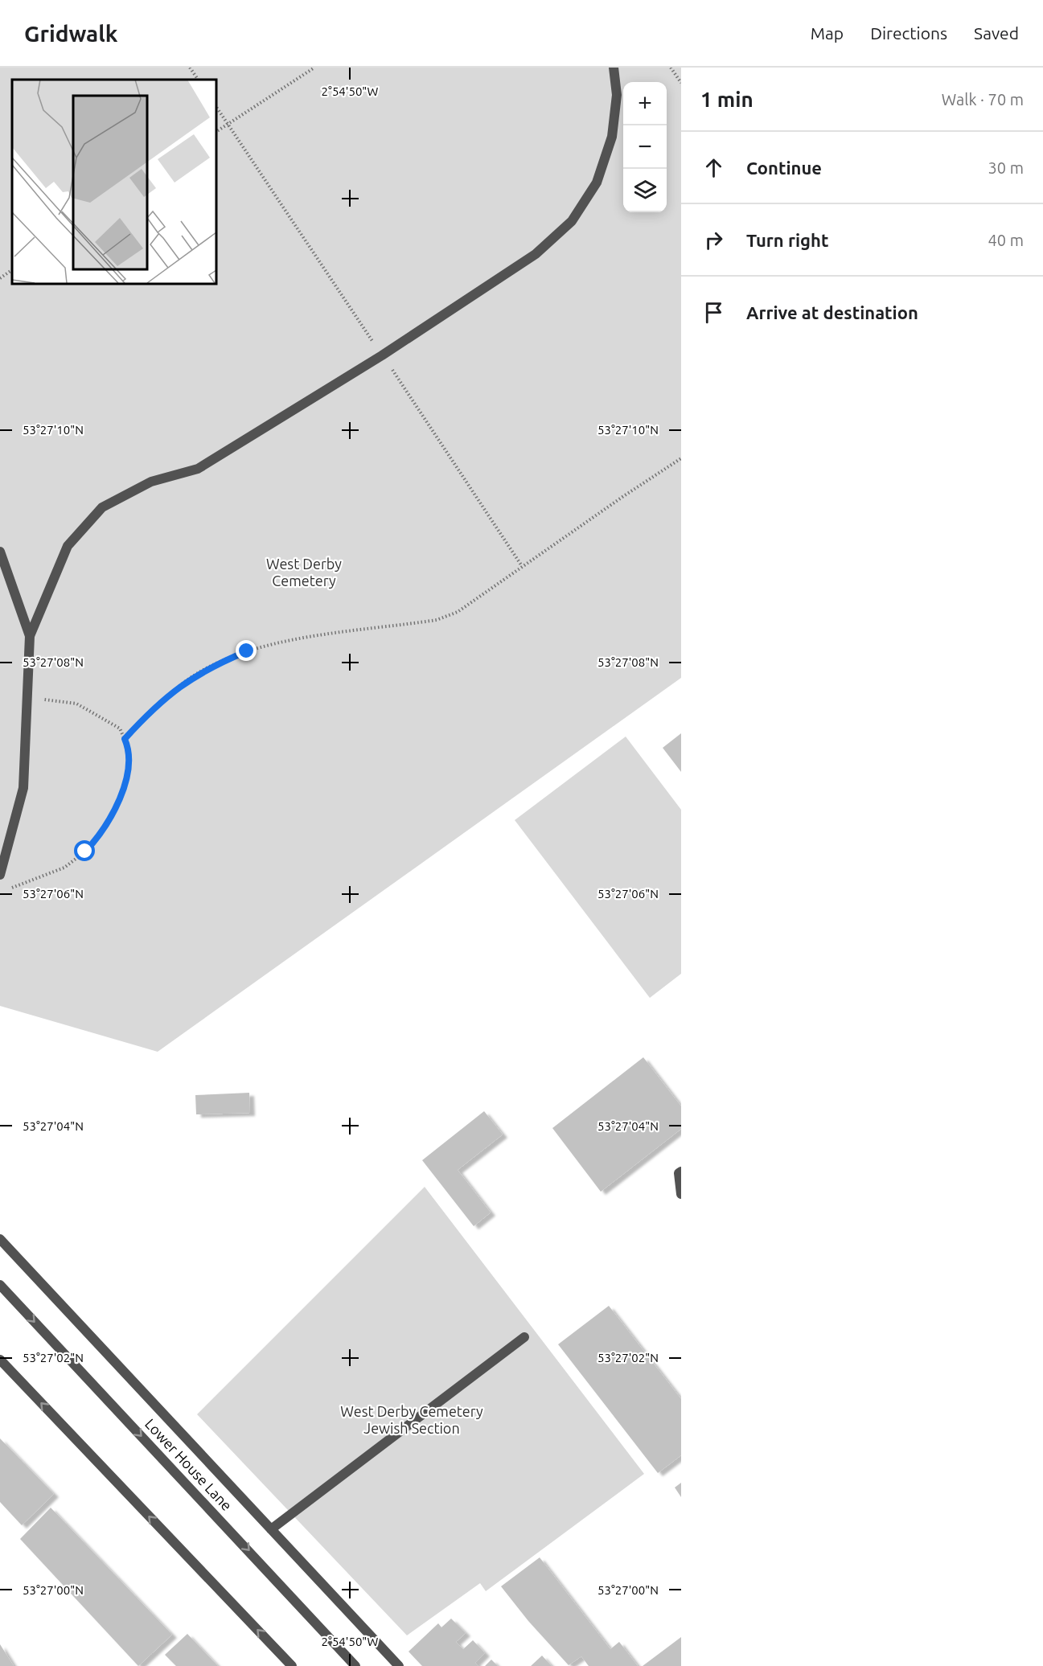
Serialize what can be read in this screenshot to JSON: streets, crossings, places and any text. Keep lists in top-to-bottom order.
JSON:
{
  "streets": {
    "street": ["Lower House Lane"]
  },
  "parks": ["West Derby Cemetery", "West Derby Cemetery Jewish Section"],
  "page": {
    "header": "Gridwalk",
    "nav": ["Map", "Directions", "Saved"],
    "heading": ["1 min", "Walk · 70 m"],
    "map_buttons": ["+", "−"],
    "list": [
      ["Continue", "30 m"],
      ["Turn right", "40 m"],
      "Arrive at destination"
    ]
  },
  "coordinates": [
    "2°54'50\"W",
    "53°27'10\"N",
    "53°27'08\"N",
    "53°27'06\"N",
    "53°27'04\"N",
    "53°27'02\"N",
    "53°27'00\"N"
  ]
}
